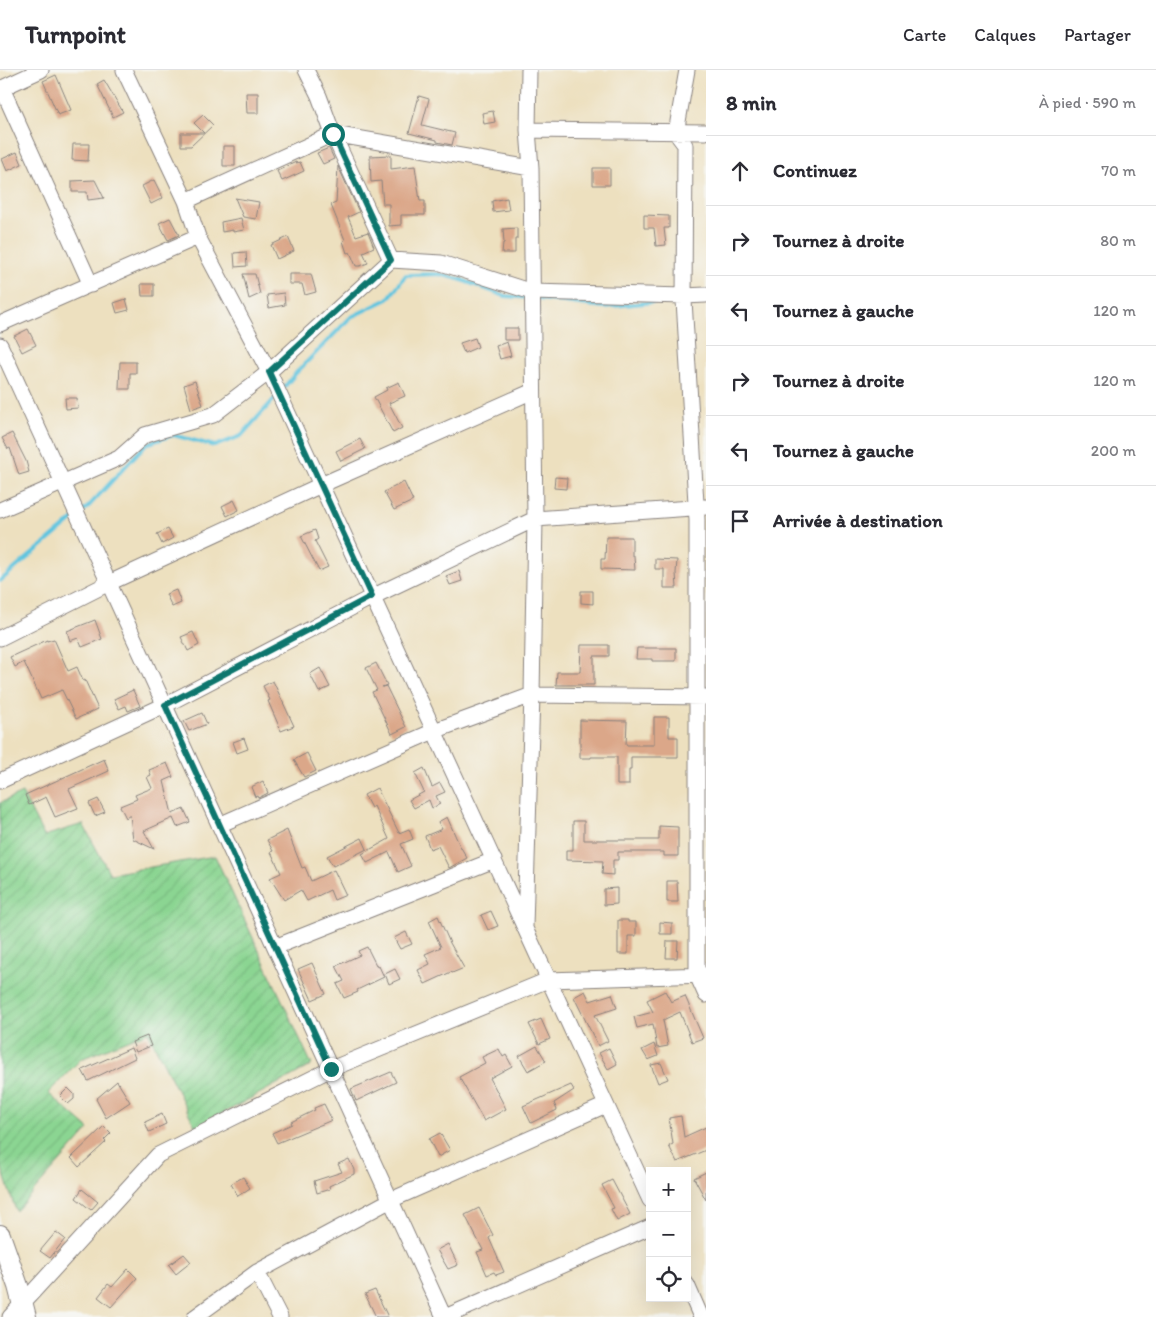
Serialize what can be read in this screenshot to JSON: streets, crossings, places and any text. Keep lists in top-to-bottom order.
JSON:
{
  "page": {
    "header": "Turnpoint",
    "nav": ["Carte", "Calques", "Partager"],
    "heading": ["8 min", "À pied · 590 m"],
    "list": [
      ["Continuez", "70 m"],
      ["Tournez à droite", "80 m"],
      ["Tournez à gauche", "120 m"],
      ["Tournez à droite", "120 m"],
      ["Tournez à gauche", "200 m"],
      "Arrivée à destination"
    ],
    "map_buttons": ["+", "−"]
  }
}
